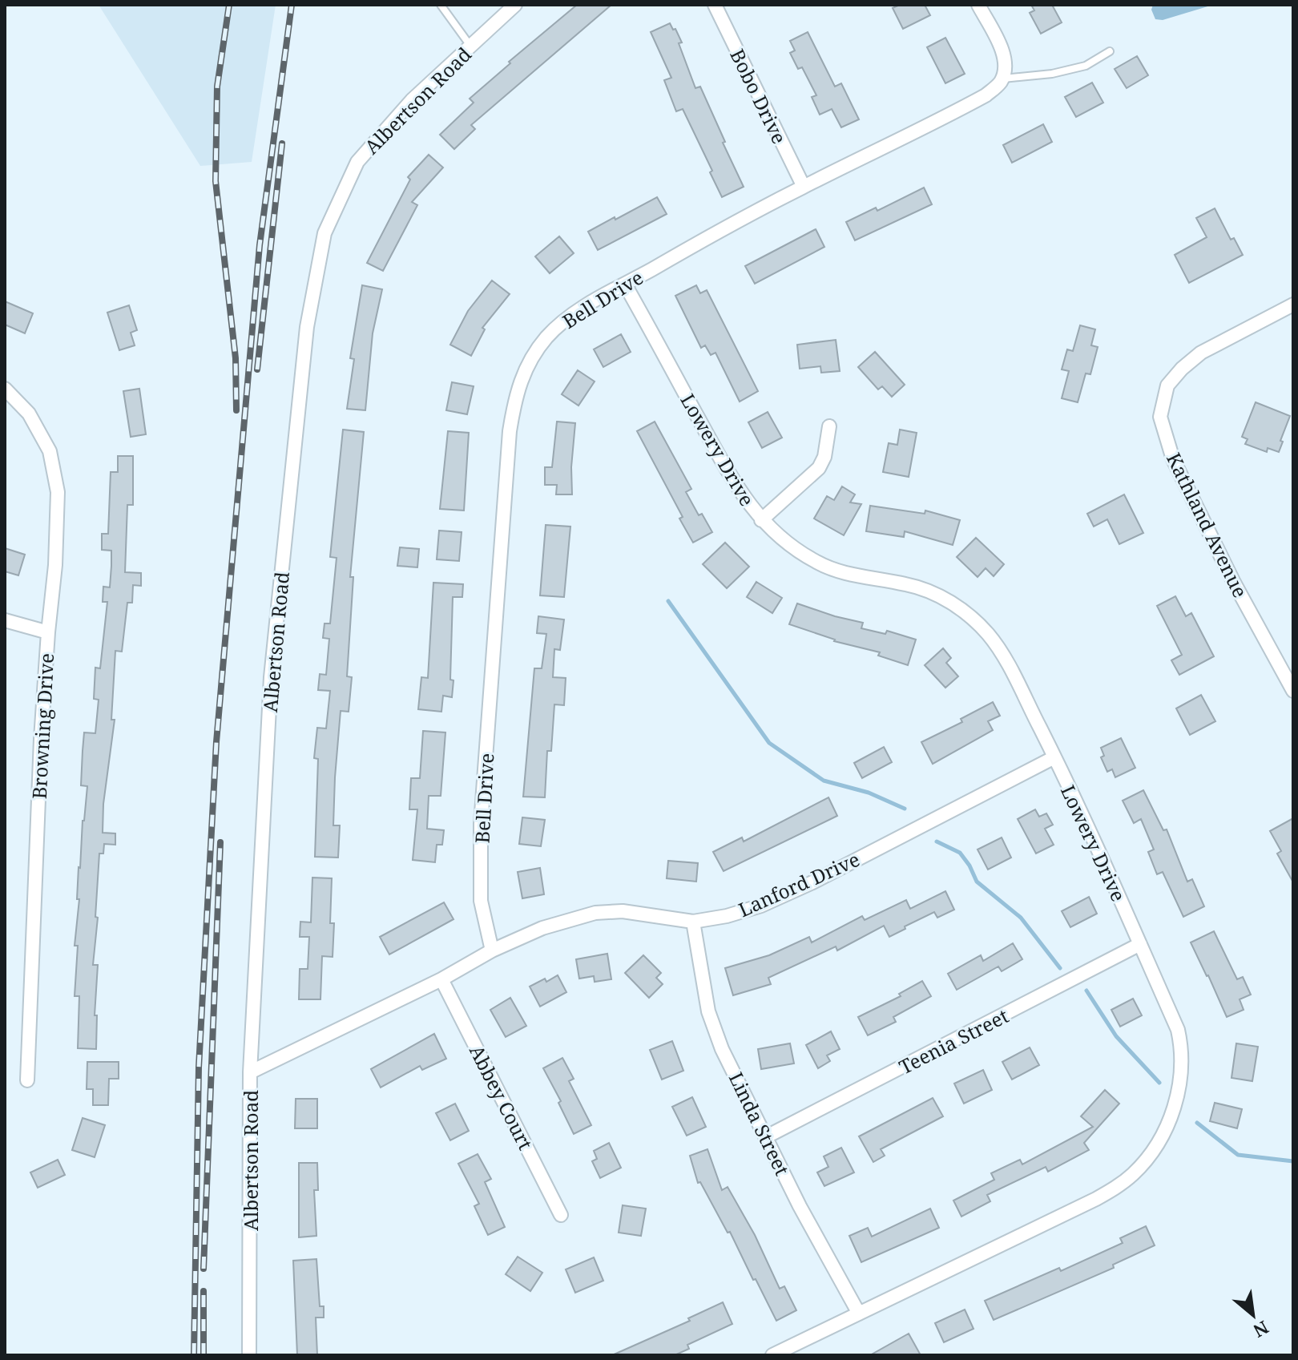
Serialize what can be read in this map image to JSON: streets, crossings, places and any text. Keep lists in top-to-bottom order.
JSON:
{
  "streets": {
    "street": [
      "Bobo Drive",
      "Albertson Road",
      "Bell Drive",
      "Lowery Drive",
      "Kathland Avenue",
      "Browning Drive",
      "Lanford Drive",
      "Teenia Street",
      "Abbey Court",
      "Linda Street"
    ]
  },
  "crossings": [
    ["Bobo Drive", "Bell Drive"],
    ["Albertson Road", "Lanford Drive"],
    ["Bell Drive", "Lowery Drive"],
    ["Bell Drive", "Lanford Drive"],
    ["Lowery Drive", "Lanford Drive"],
    ["Lowery Drive", "Teenia Street"],
    ["Lowery Drive", "Linda Street"],
    ["Lanford Drive", "Abbey Court"],
    ["Lanford Drive", "Linda Street"],
    ["Teenia Street", "Linda Street"]
  ],
  "north": "bottom right"
}
